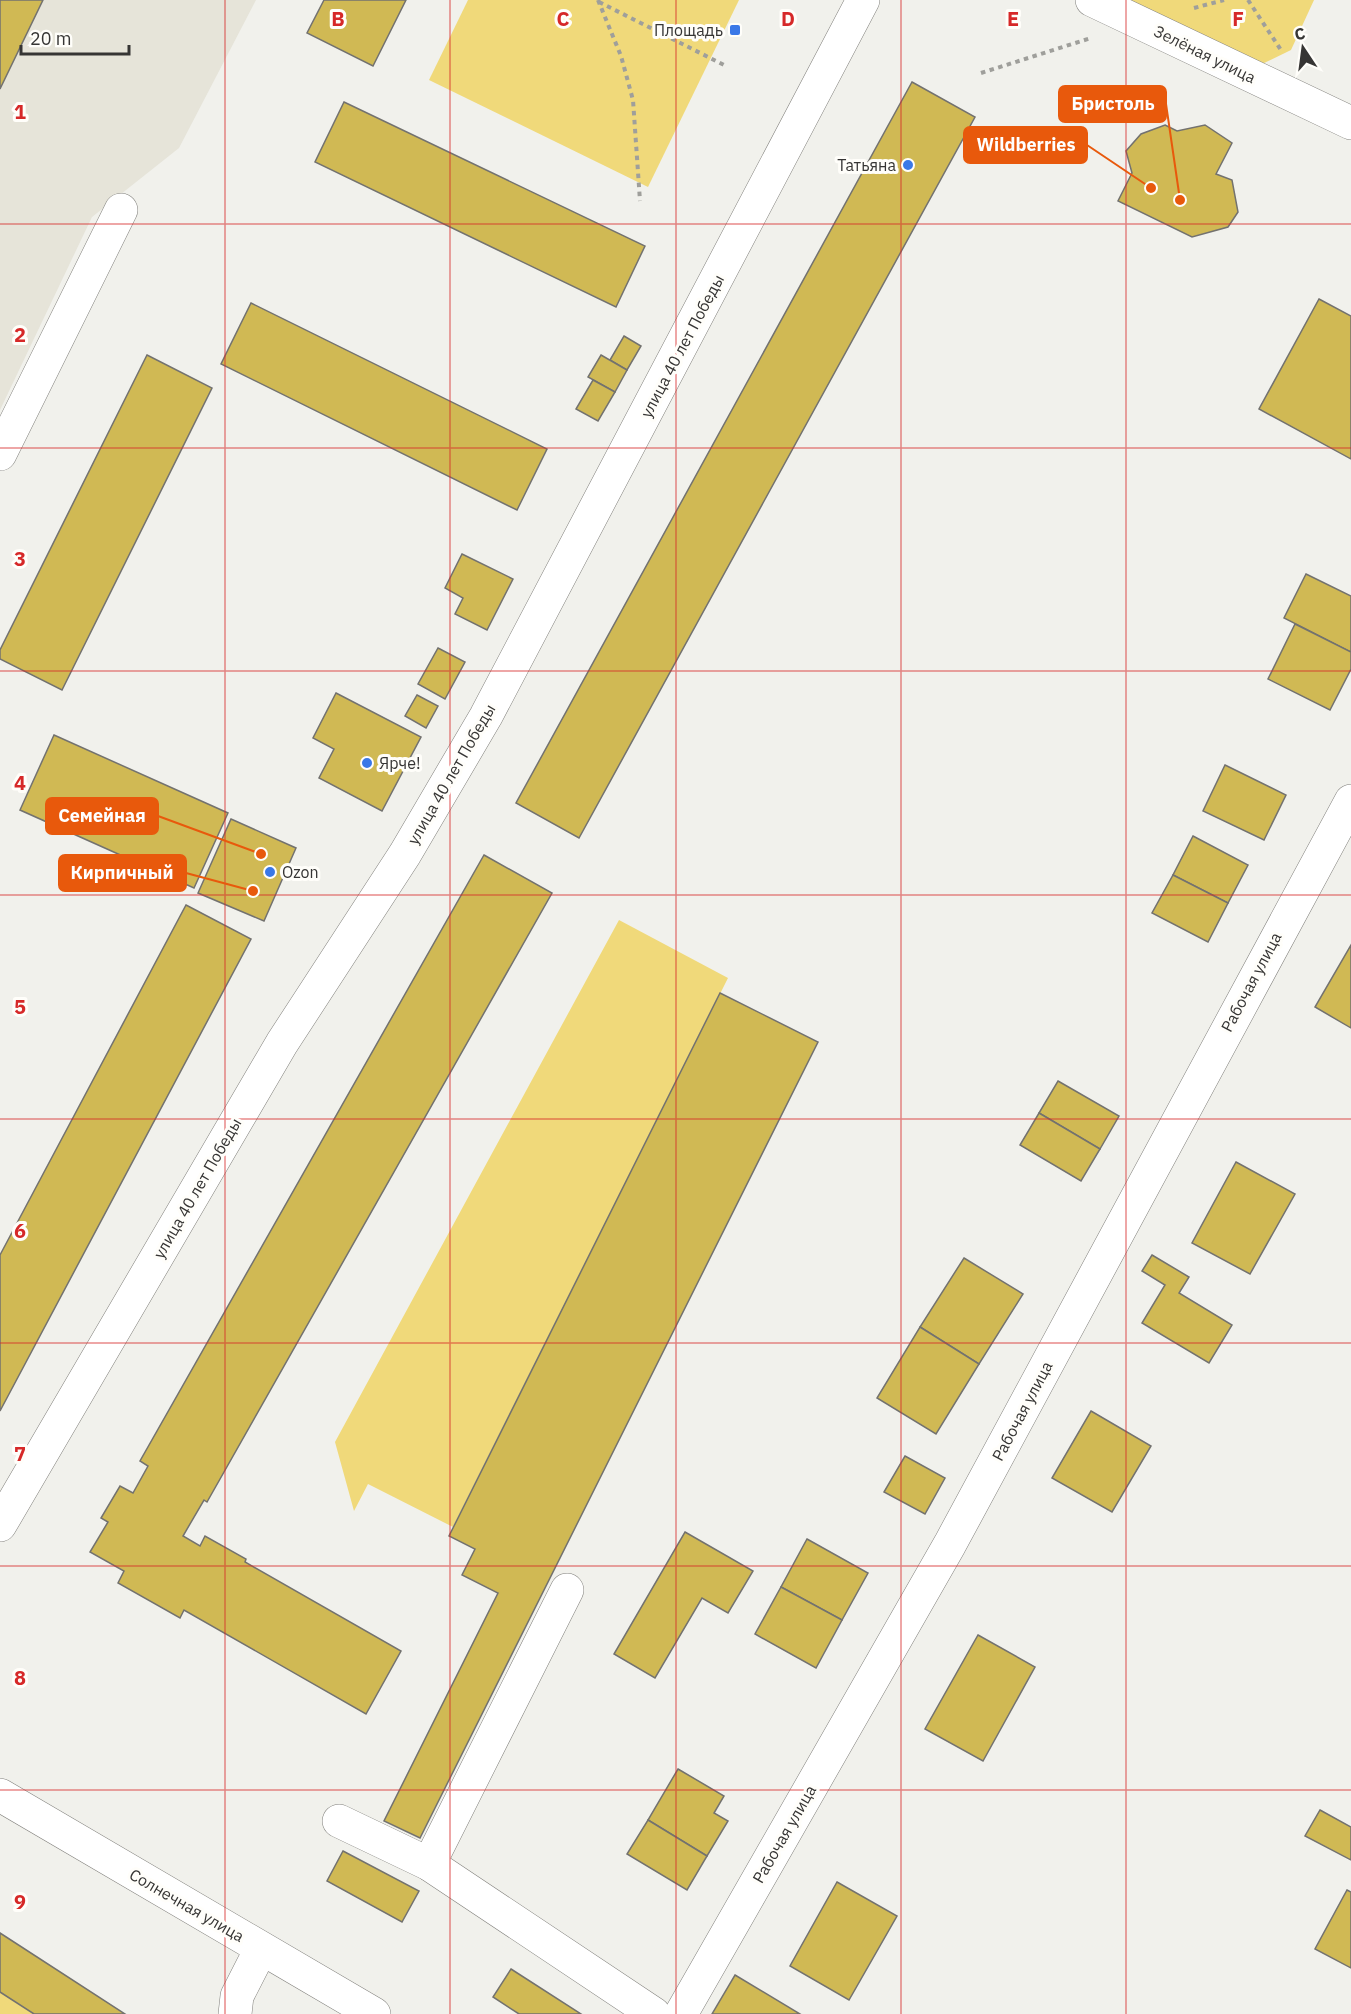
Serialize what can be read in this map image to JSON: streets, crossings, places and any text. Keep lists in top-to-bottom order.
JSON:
{
  "streets": {
    "street": [
      "Зелёная улица",
      "улица 40 лет Победы",
      "Рабочая улица",
      "Солнечная улица"
    ]
  },
  "places": {
    "transit": ["Площадь"],
    "other": [
      "Татьяна",
      "Wildberries",
      "Бристоль",
      "Ярче!",
      "Семейная",
      "Ozon",
      "Кирпичный"
    ]
  },
  "scale_bar": "20 m",
  "north": "top",
  "grid": {
    "columns": [
      "B",
      "C",
      "D",
      "E",
      "F"
    ],
    "rows": [
      "1",
      "2",
      "3",
      "4",
      "5",
      "6",
      "7",
      "8",
      "9"
    ]
  }
}
